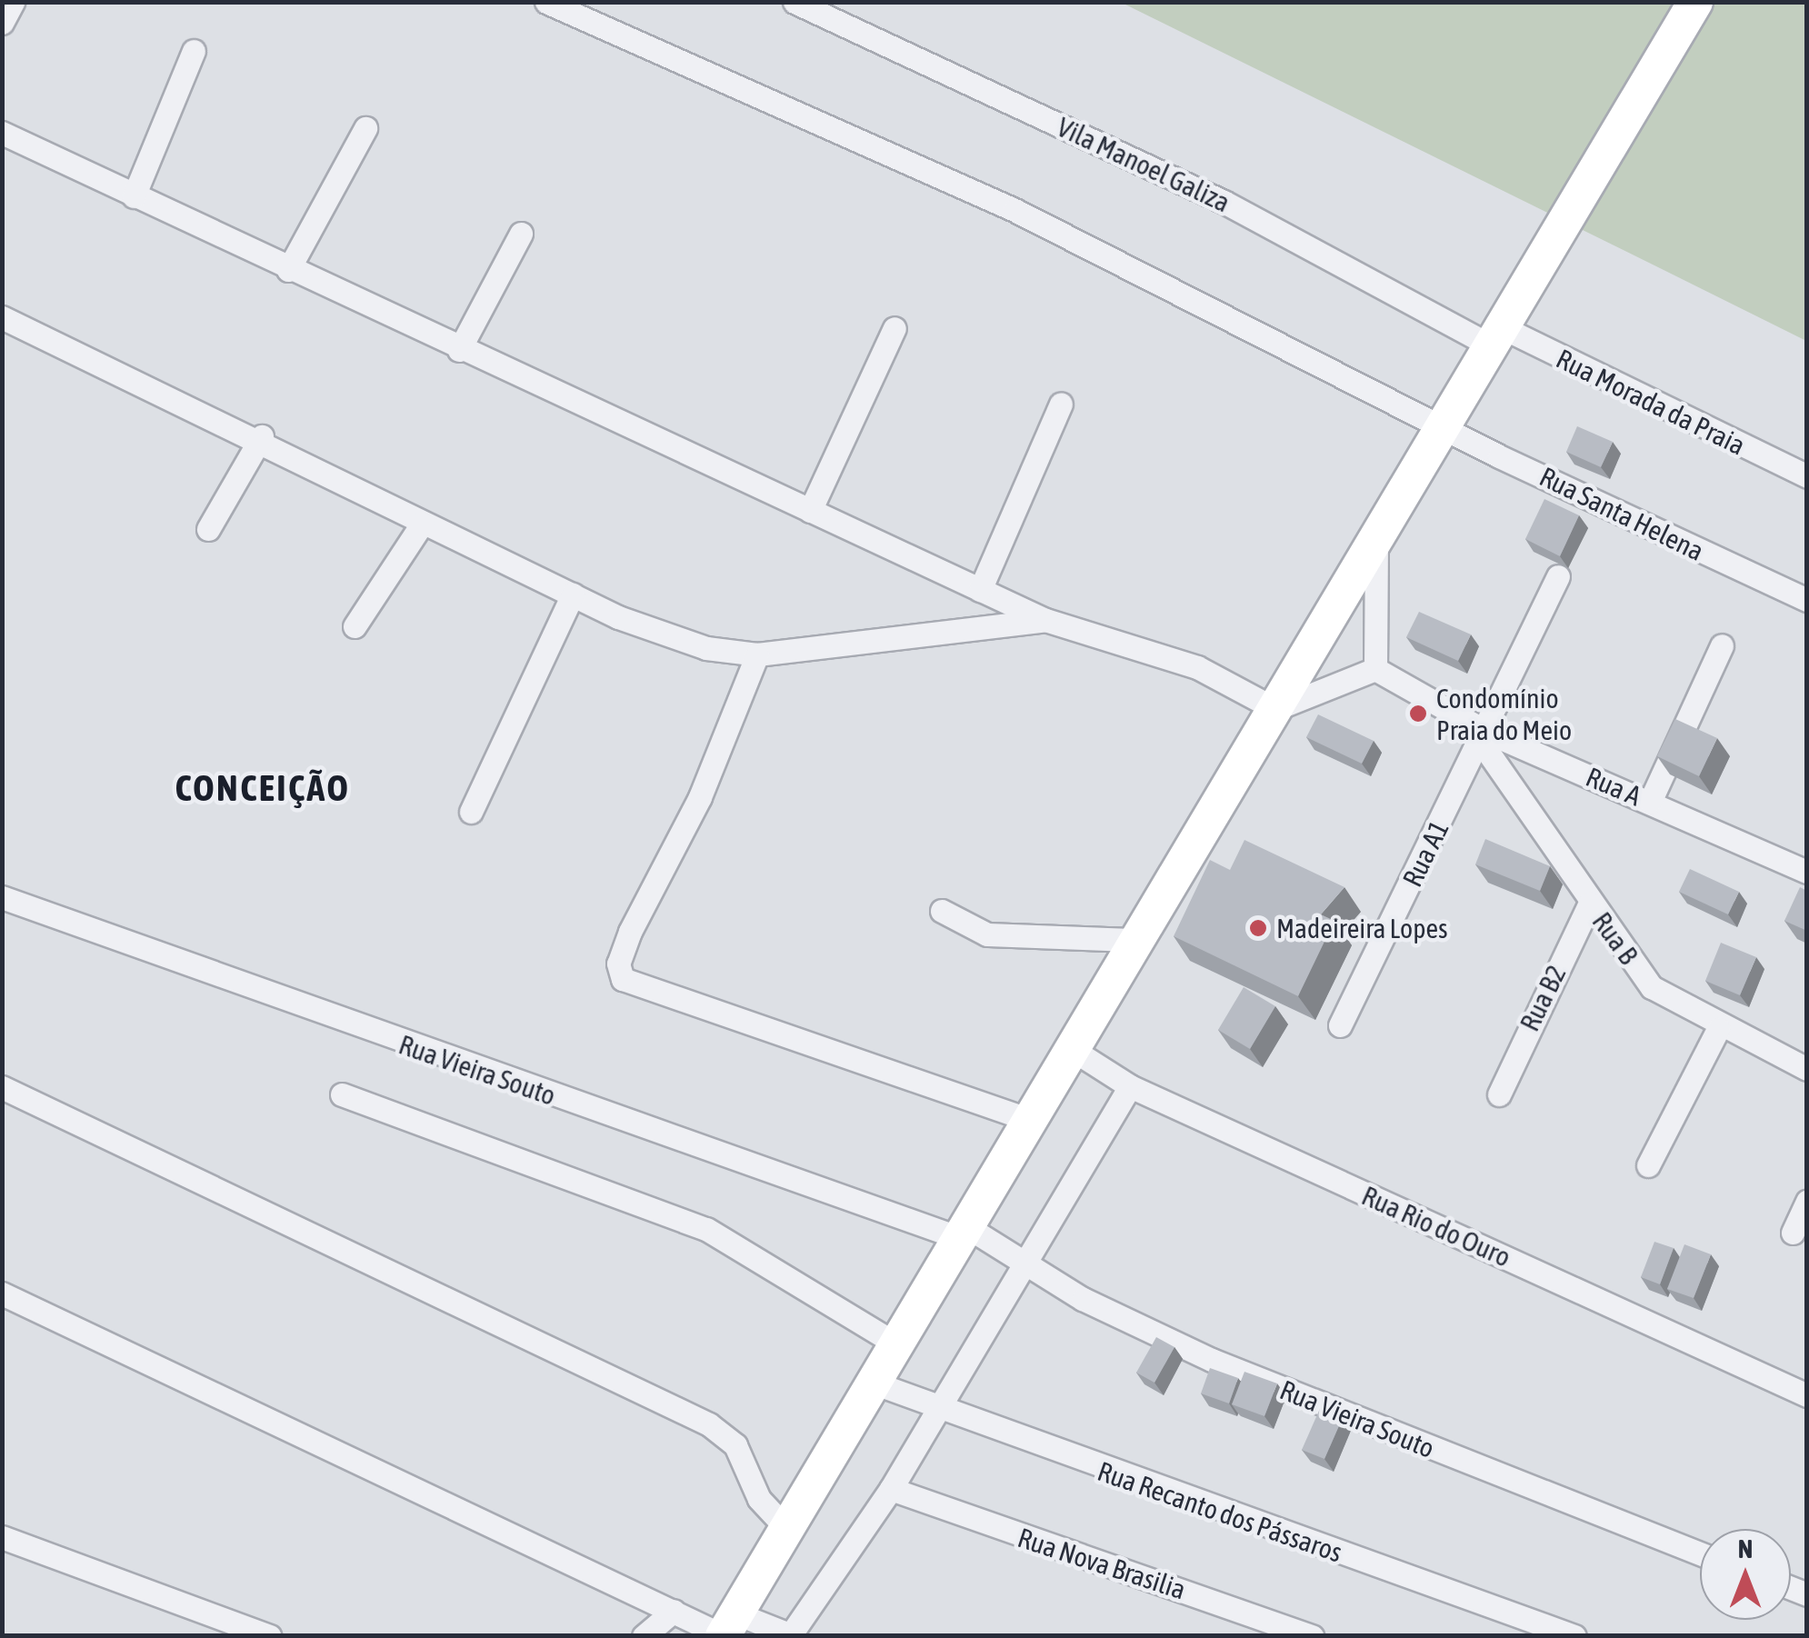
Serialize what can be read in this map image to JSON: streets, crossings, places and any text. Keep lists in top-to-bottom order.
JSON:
{
  "streets": {
    "street": [
      "Vila Manoel Galiza",
      "Rua Morada da Praia",
      "Rua Santa Helena",
      "Rua A",
      "Rua A1",
      "Rua B",
      "Rua B2",
      "Rua Vieira Souto",
      "Rua Rio do Ouro",
      "Rua Recanto dos Pássaros",
      "Rua Nova Brasilia"
    ]
  },
  "crossings": [
    ["Vila Manoel Galiza", "Rua Morada da Praia"],
    ["Rua A", "Rua A1"],
    ["Rua A", "Rua B"],
    ["Rua A1", "Rua B"],
    ["Rua B", "Rua B2"]
  ],
  "districts": ["CONCEIÇÃO"],
  "places": ["Condomínio Praia do Meio", "Madeireira Lopes"],
  "north": "top"
}
